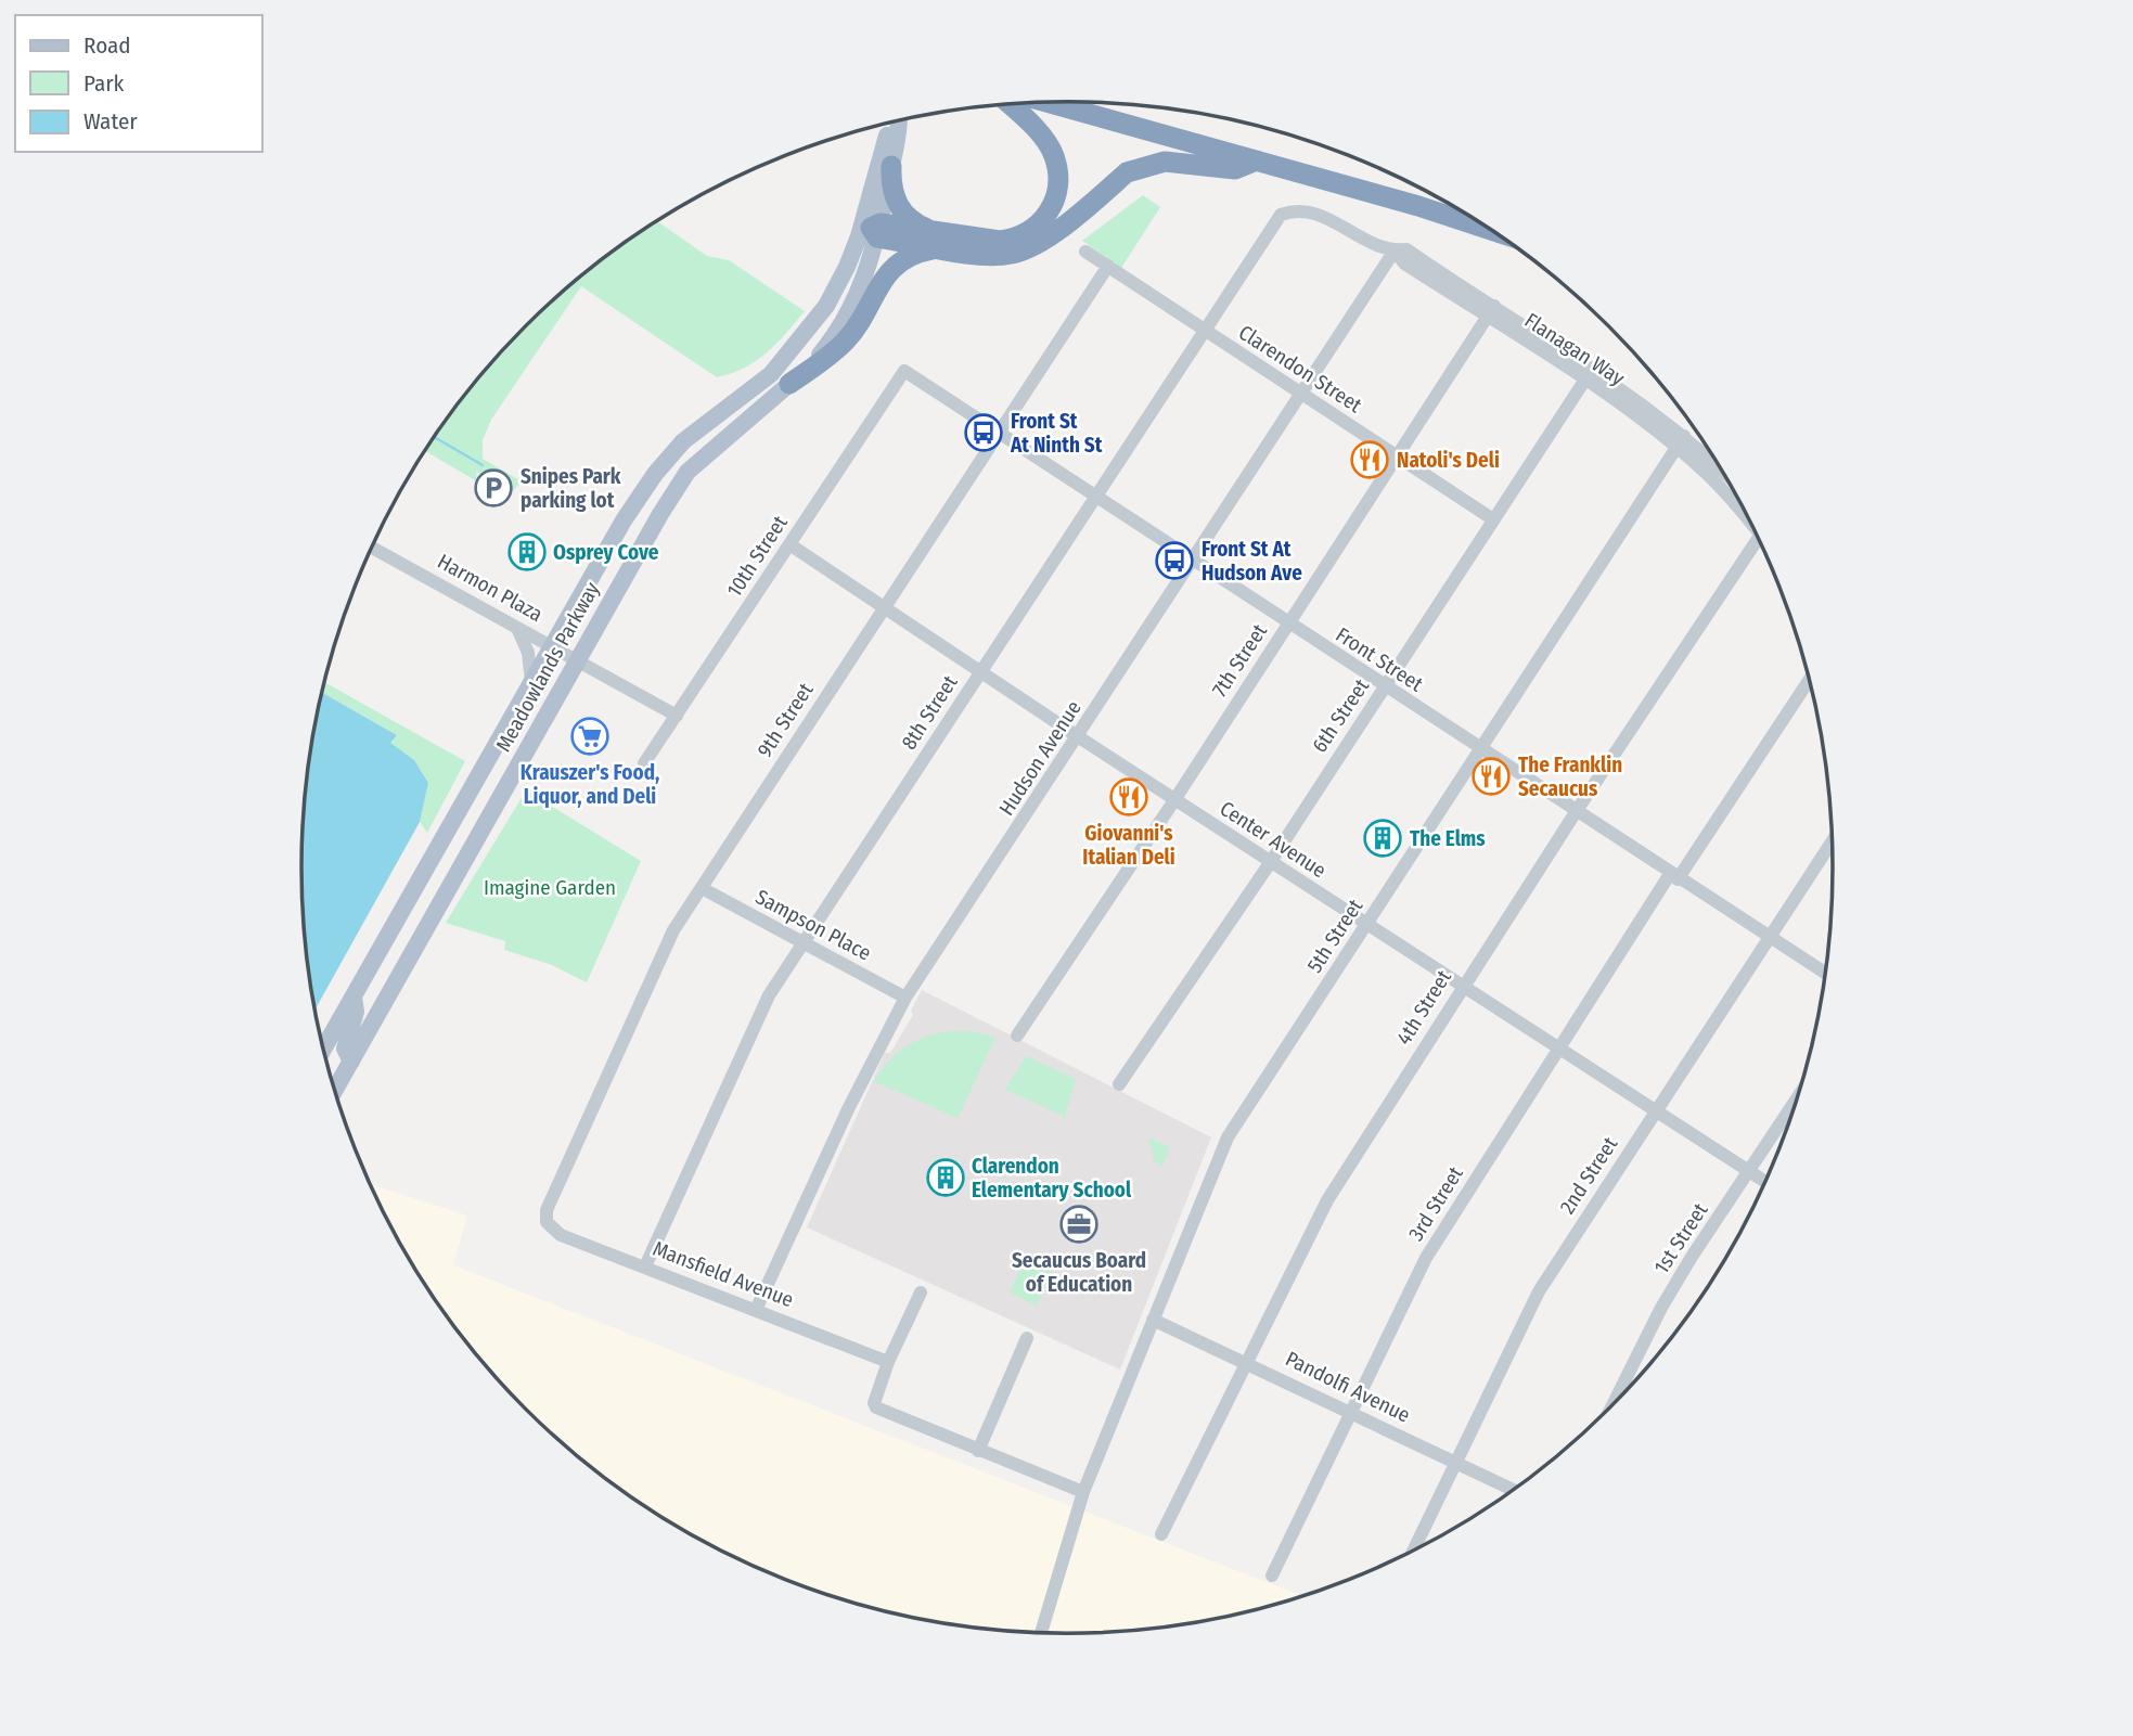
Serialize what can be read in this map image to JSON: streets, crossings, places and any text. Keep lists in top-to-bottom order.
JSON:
{
  "streets": {
    "main road": ["Meadowlands Parkway"],
    "street": [
      "Flanagan Way",
      "Clarendon Street",
      "10th Street",
      "Harmon Plaza",
      "Front Street",
      "7th Street",
      "8th Street",
      "6th Street",
      "9th Street",
      "Hudson Avenue",
      "Center Avenue",
      "Sampson Place",
      "5th Street",
      "4th Street",
      "2nd Street",
      "3rd Street",
      "1st Street",
      "Mansfield Avenue",
      "Pandolfi Avenue"
    ]
  },
  "crossings": [
    ["Flanagan Way", "7th Street"],
    ["Flanagan Way", "8th Street"],
    ["Flanagan Way", "6th Street"],
    ["Flanagan Way", "Hudson Avenue"],
    ["Flanagan Way", "5th Street"],
    ["Clarendon Street", "7th Street"],
    ["Clarendon Street", "8th Street"],
    ["Clarendon Street", "6th Street"],
    ["Clarendon Street", "9th Street"],
    ["Clarendon Street", "Hudson Avenue"],
    ["10th Street", "Harmon Plaza"],
    ["10th Street", "Front Street"],
    ["10th Street", "Center Avenue"],
    ["Harmon Plaza", "Meadowlands Parkway"],
    ["Front Street", "7th Street"],
    ["Front Street", "8th Street"],
    ["Front Street", "6th Street"],
    ["Front Street", "9th Street"],
    ["Front Street", "Hudson Avenue"],
    ["Front Street", "5th Street"],
    ["Front Street", "4th Street"],
    ["Front Street", "2nd Street"],
    ["Front Street", "3rd Street"],
    ["7th Street", "Center Avenue"],
    ["8th Street", "Center Avenue"],
    ["8th Street", "Sampson Place"],
    ["8th Street", "Mansfield Avenue"],
    ["6th Street", "Center Avenue"],
    ["9th Street", "Center Avenue"],
    ["9th Street", "Sampson Place"],
    ["9th Street", "Mansfield Avenue"],
    ["Hudson Avenue", "Center Avenue"],
    ["Hudson Avenue", "Sampson Place"],
    ["Hudson Avenue", "Mansfield Avenue"],
    ["Center Avenue", "5th Street"],
    ["Center Avenue", "4th Street"],
    ["Center Avenue", "2nd Street"],
    ["Center Avenue", "3rd Street"],
    ["Center Avenue", "1st Street"],
    ["5th Street", "Pandolfi Avenue"],
    ["4th Street", "Pandolfi Avenue"],
    ["2nd Street", "Pandolfi Avenue"],
    ["3rd Street", "Pandolfi Avenue"]
  ],
  "parks": ["Imagine Garden"],
  "places": {
    "bus stop": ["Front St At Ninth St", "Front St At Hudson Ave"],
    "restaurant": ["Natoli's Deli", "The Franklin Secaucus", "Giovanni's Italian Deli"],
    "parking": ["Snipes Park parking lot"],
    "building": ["Osprey Cove", "The Elms", "Clarendon Elementary School"],
    "supermarket": ["Krauszer's Food, Liquor, and Deli"],
    "office": ["Secaucus Board of Education"]
  },
  "legend": ["Road", "Park", "Water"]
}
